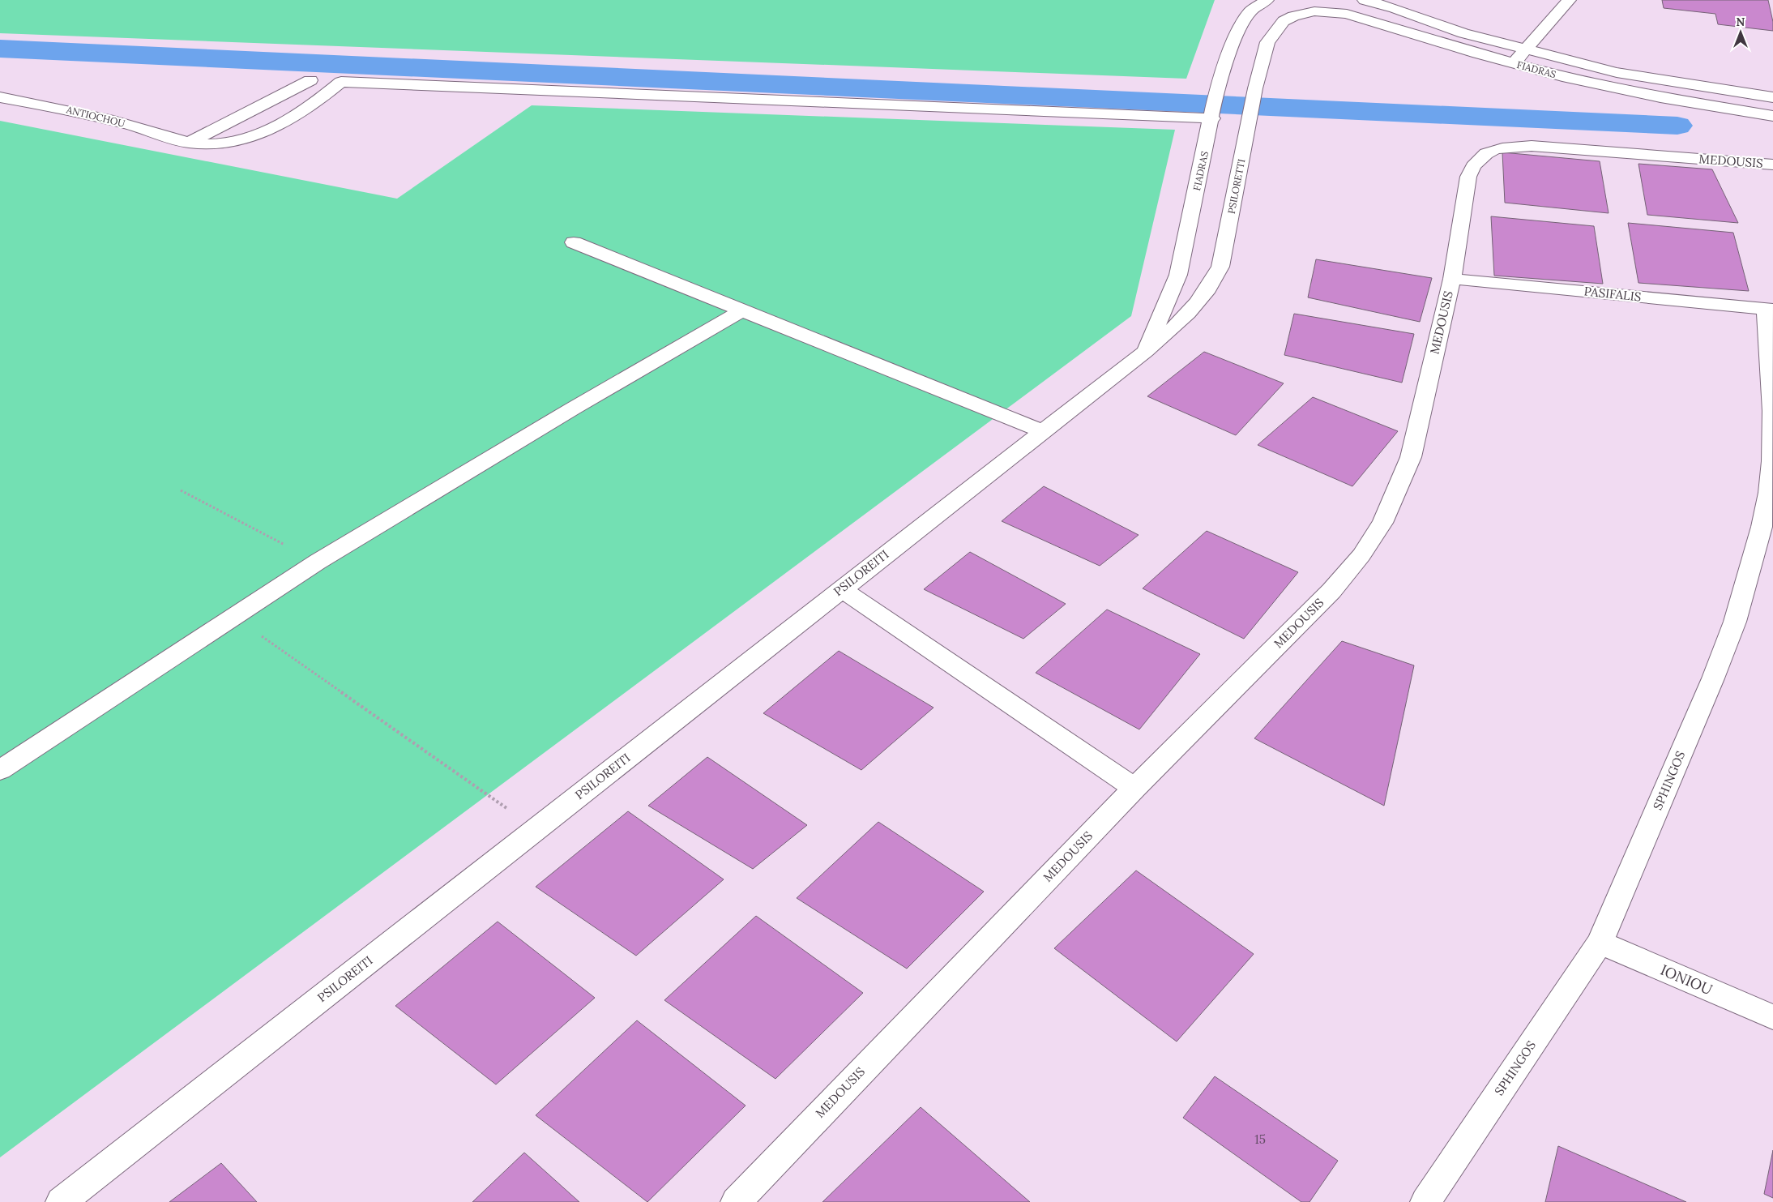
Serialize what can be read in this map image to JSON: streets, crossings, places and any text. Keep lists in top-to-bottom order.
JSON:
{
  "streets": {
    "street": [
      "FIADRAS",
      "ANTIOCHOU",
      "MEDOUSIS",
      "PSILORETTI",
      "PASIFALIS",
      "PSILOREITI",
      "SPHINGOS",
      "IONIOU"
    ]
  },
  "crossings": [
    ["FIADRAS", "ANTIOCHOU"],
    ["FIADRAS", "PSILORETTI"],
    ["FIADRAS", "PSILOREITI"],
    ["MEDOUSIS", "PASIFALIS"],
    ["PSILORETTI", "PSILOREITI"],
    ["PASIFALIS", "SPHINGOS"],
    ["SPHINGOS", "IONIOU"]
  ],
  "house_numbers": ["15"],
  "north": "top"
}
